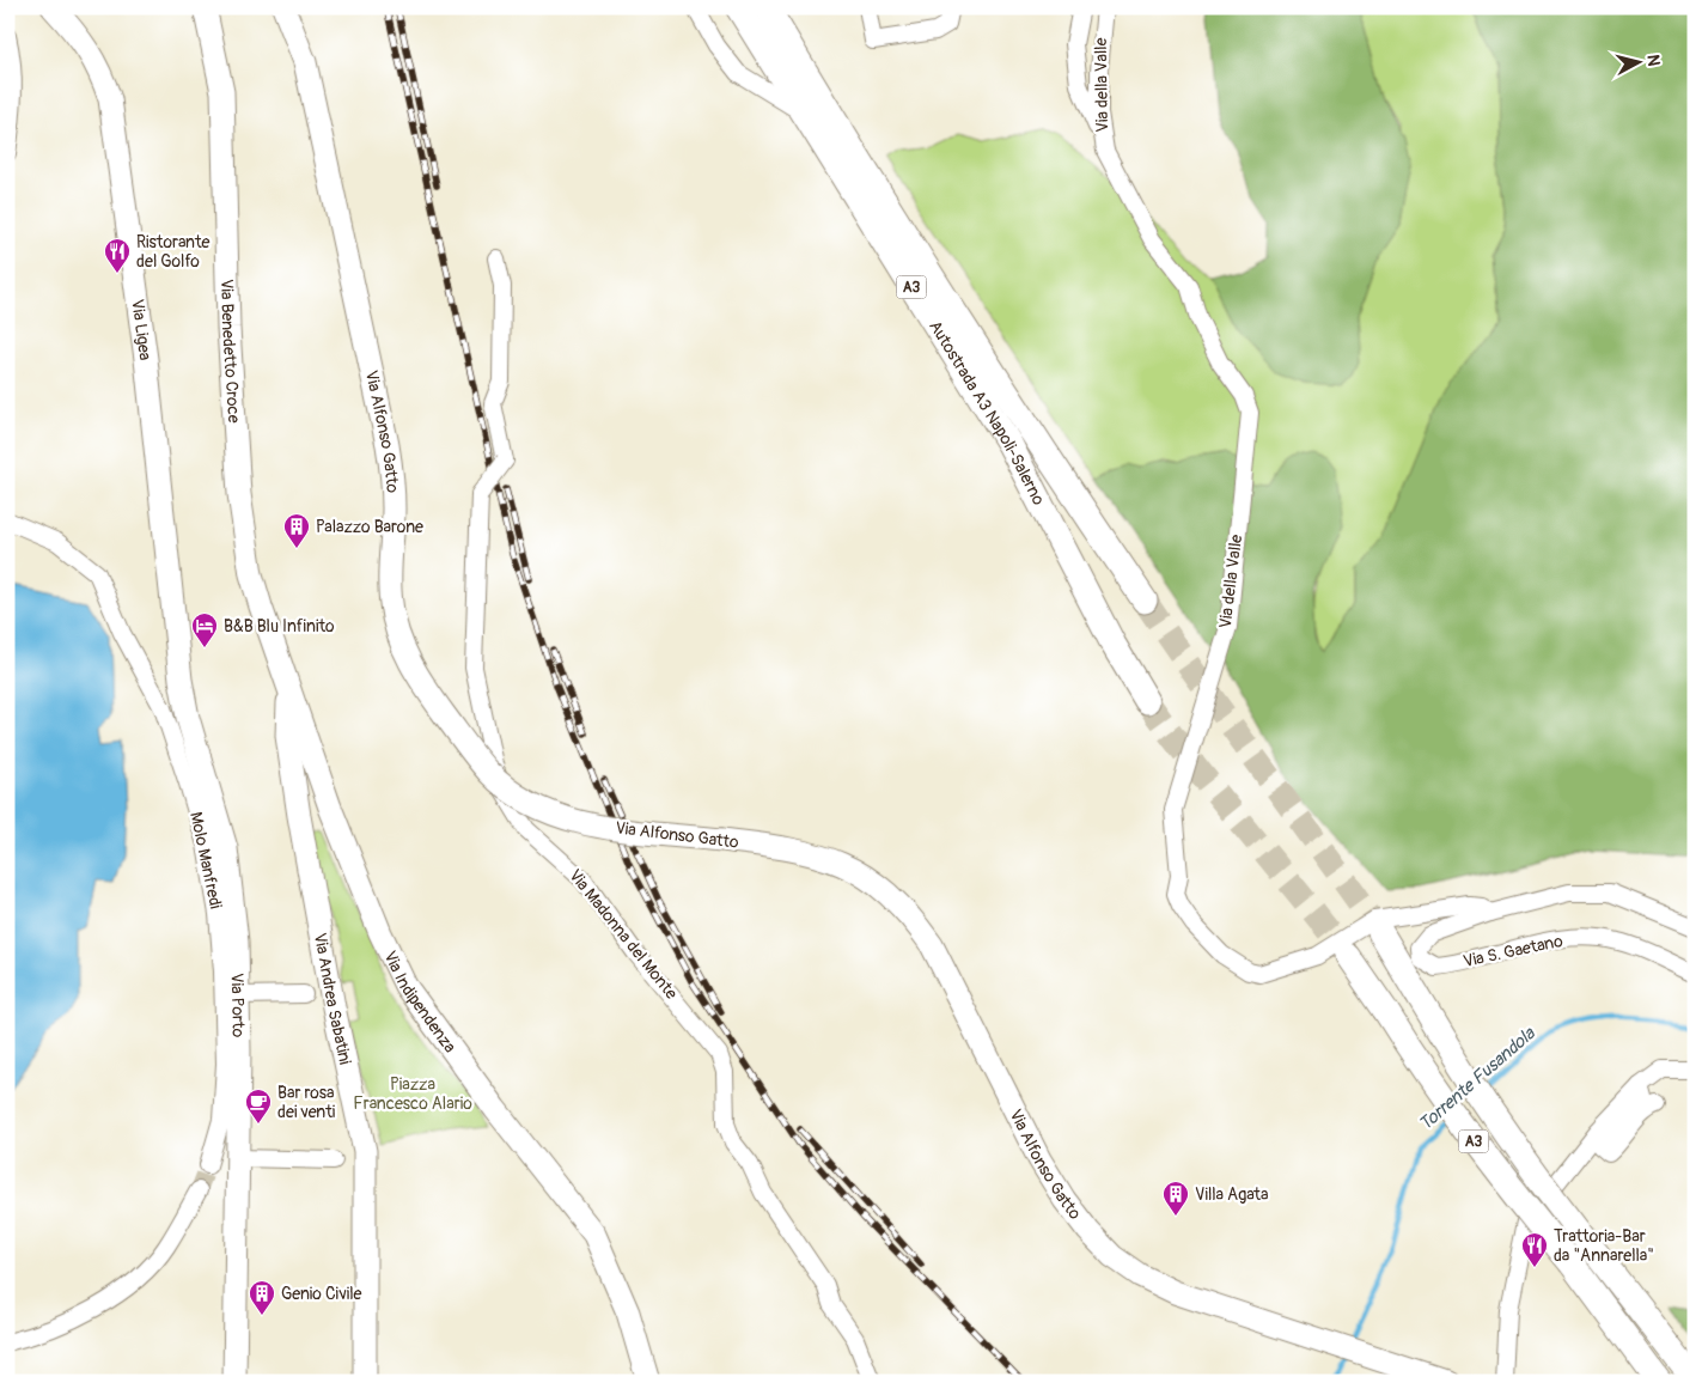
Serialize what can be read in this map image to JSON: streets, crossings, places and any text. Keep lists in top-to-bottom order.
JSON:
{
  "streets": {
    "highway": ["A3", "Autostrada A3 Napoli-Salerno"],
    "main road": [
      "Via Ligea",
      "Via Benedetto Croce",
      "Via Alfonso Gatto",
      "Via Andrea Sabatini",
      "Via Indipendenza",
      "Via Porto"
    ],
    "street": [
      "Via della Valle",
      "Molo Manfredi",
      "Via Madonna del Monte",
      "Via S. Gaetano"
    ]
  },
  "crossings": [
    ["Via della Valle", "Via S. Gaetano"],
    ["Via Ligea", "Via Porto"],
    ["Via Benedetto Croce", "Via Andrea Sabatini"],
    ["Via Benedetto Croce", "Via Indipendenza"],
    ["Molo Manfredi", "Via Porto"],
    ["Via Andrea Sabatini", "Via Indipendenza"]
  ],
  "water": ["Torrente Fusandola"],
  "parks": ["Piazza Francesco Alario"],
  "places": {
    "restaurant": ["Ristorante del Golfo", "Trattoria-Bar da \"Annarella\""],
    "building": ["Palazzo Barone", "Villa Agata", "Genio Civile"],
    "hotel": ["B&B Blu Infinito"],
    "cafe": ["Bar rosa dei venti"]
  },
  "north": "right"
}
